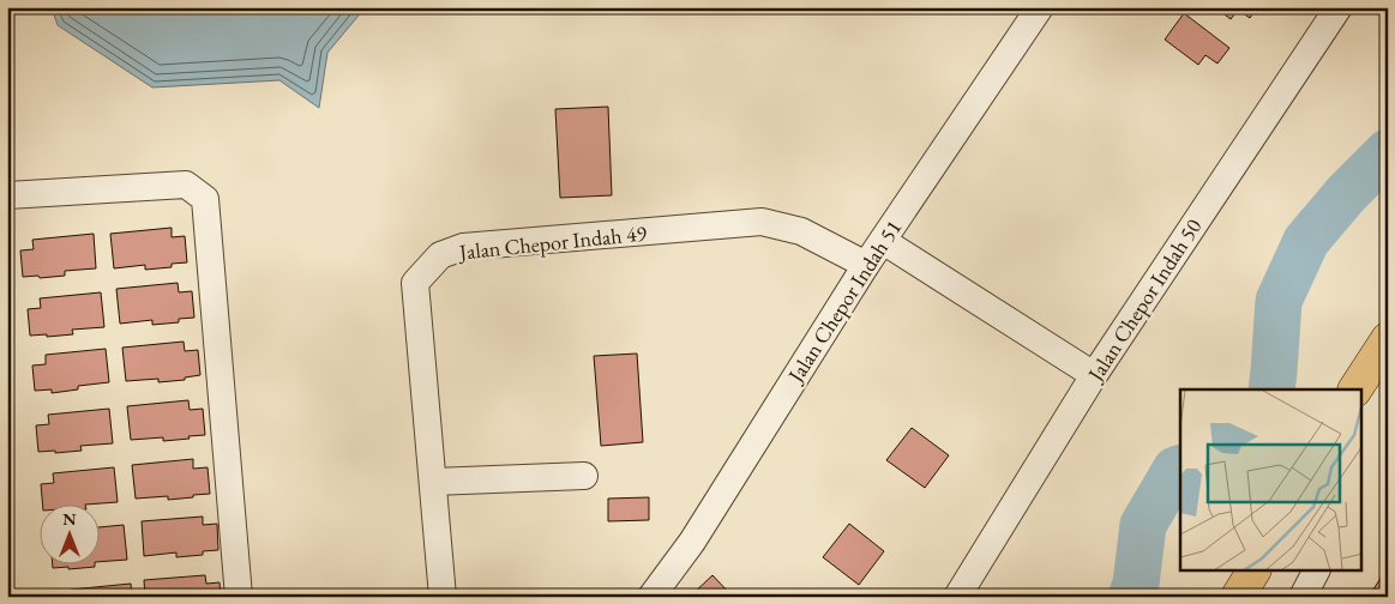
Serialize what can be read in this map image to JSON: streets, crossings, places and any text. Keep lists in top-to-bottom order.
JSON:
{
  "streets": {
    "street": ["Jalan Chepor Indah 49", "Jalan Chepor Indah 50", "Jalan Chepor Indah 51"]
  },
  "crossings": [
    ["Jalan Chepor Indah 49", "Jalan Chepor Indah 51"]
  ],
  "north": "top"
}
